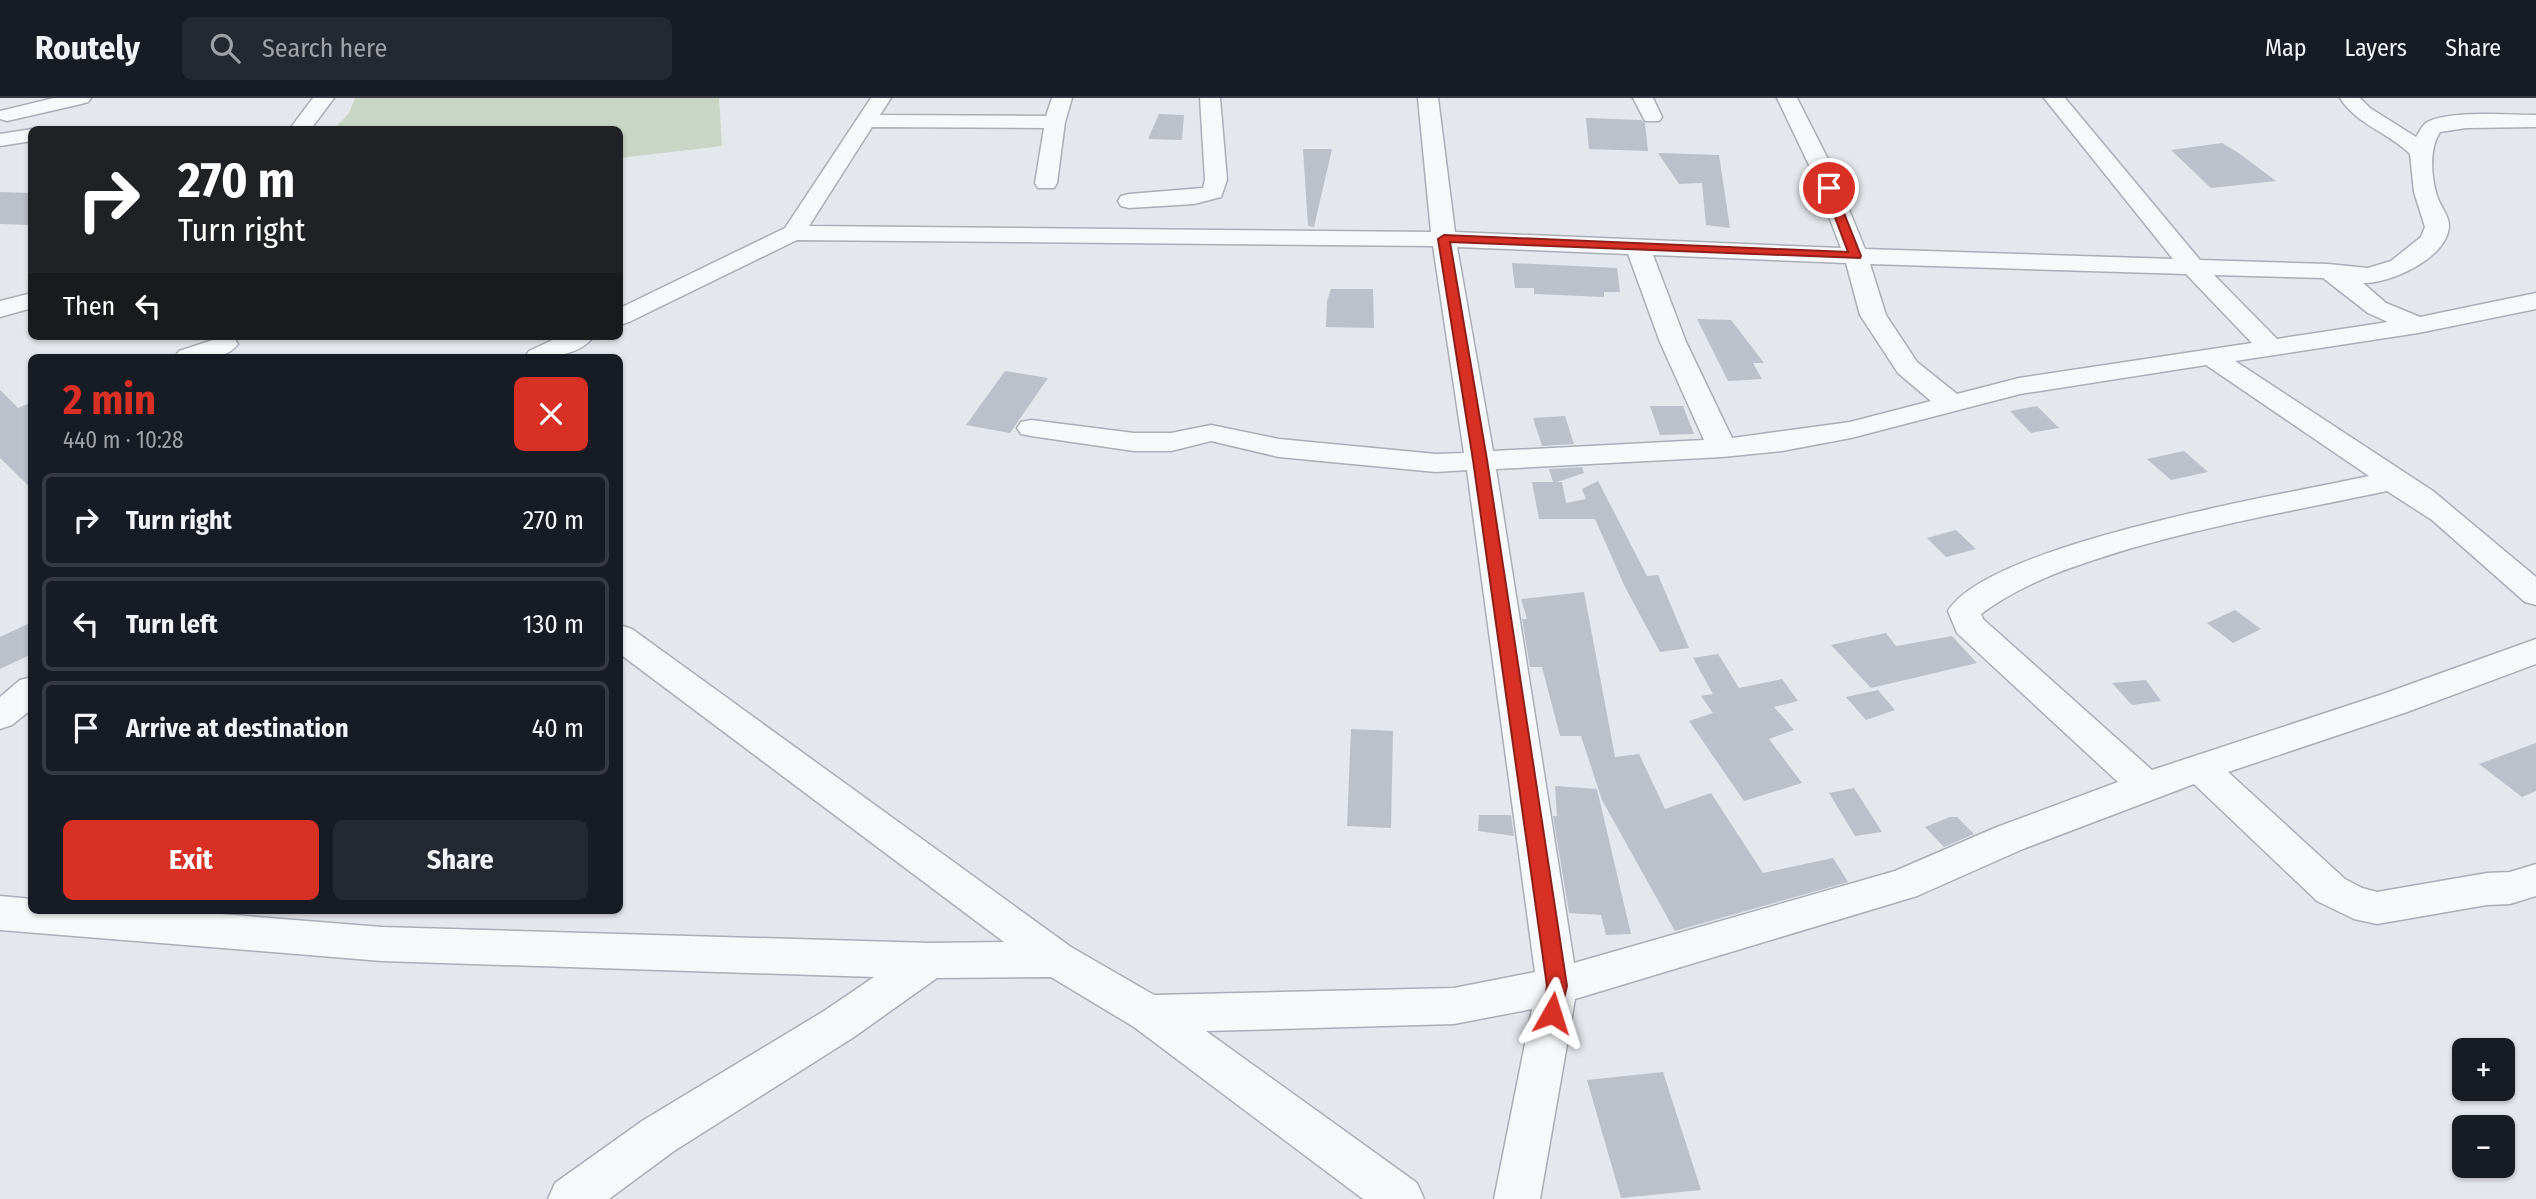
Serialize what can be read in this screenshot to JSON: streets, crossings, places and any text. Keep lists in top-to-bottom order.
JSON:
{
  "page": {
    "header": "Routely",
    "search": "Search here",
    "nav": ["Map", "Layers", "Share"],
    "turn": ["270 m", "Turn right"],
    "then": "Then",
    "heading": ["2 min", "440 m · 10:28"],
    "list": [
      {
        "name": "Turn right",
        "value": "270 m"
      },
      {
        "name": "Turn left",
        "value": "130 m"
      },
      {
        "name": "Arrive at destination",
        "value": "40 m"
      }
    ],
    "buttons": ["Exit", "Share"],
    "map_buttons": ["+", "−"]
  }
}
